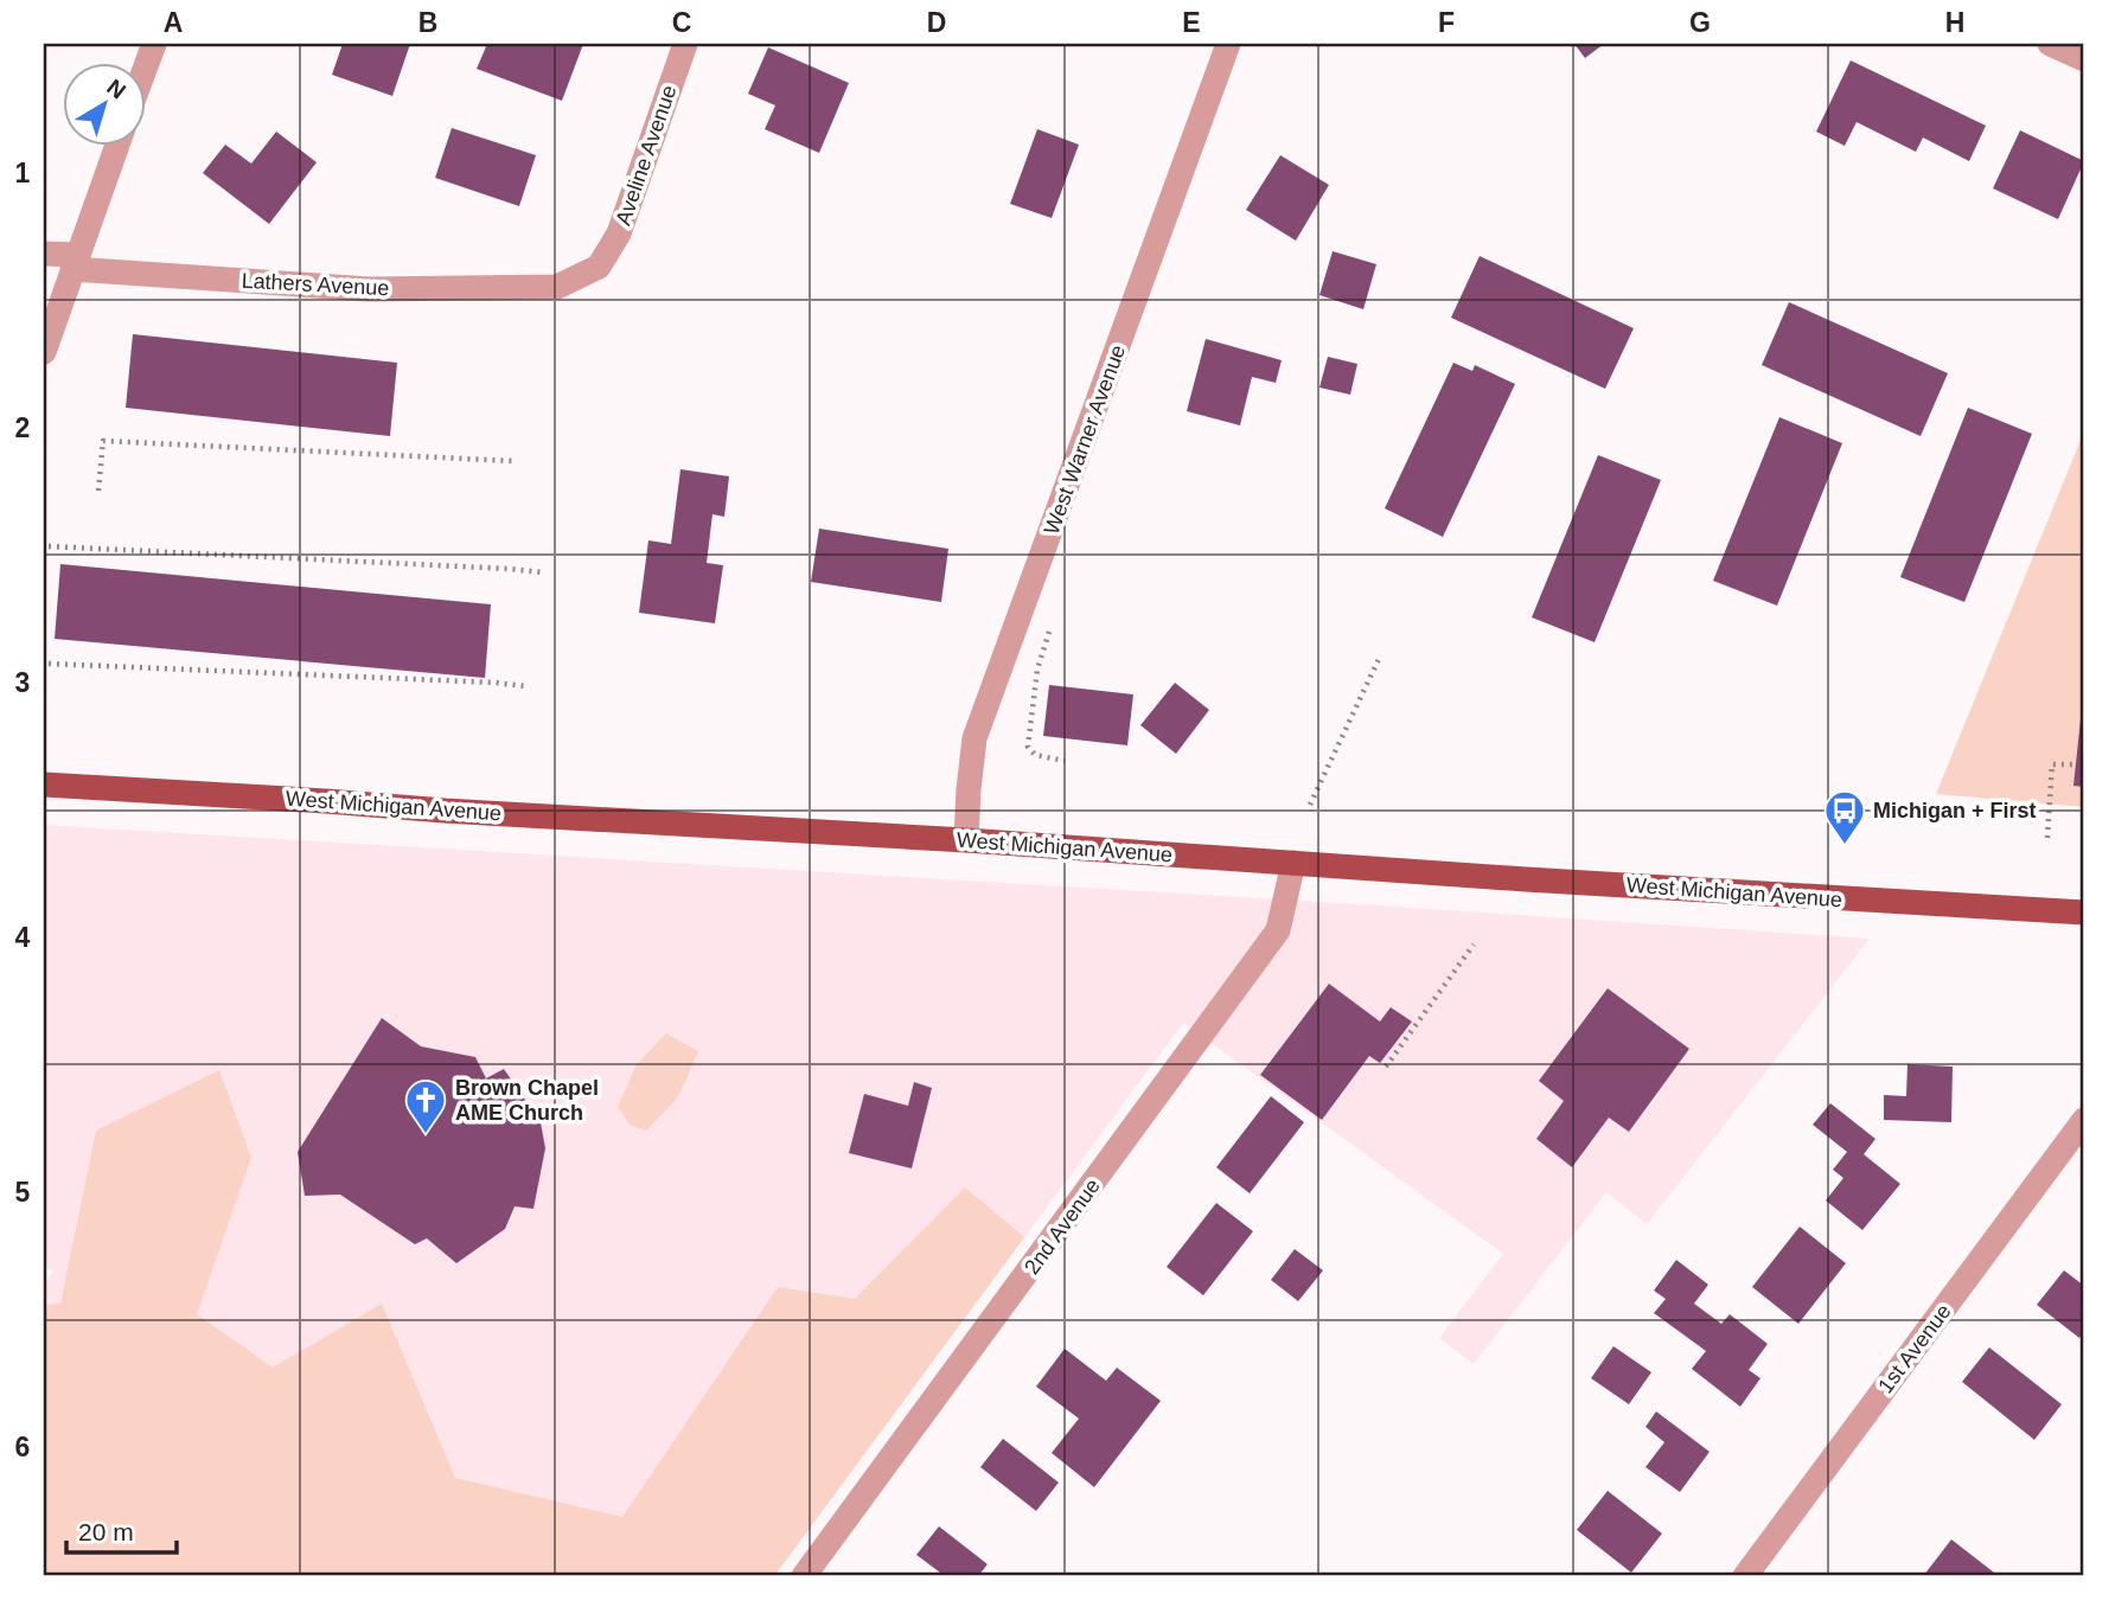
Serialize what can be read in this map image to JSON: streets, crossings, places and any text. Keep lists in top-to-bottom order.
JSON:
{
  "streets": {
    "main road": ["West Michigan Avenue"],
    "street": [
      "Aveline Avenue",
      "Lathers Avenue",
      "West Warner Avenue",
      "2nd Avenue",
      "1st Avenue"
    ]
  },
  "crossings": [
    ["Aveline Avenue", "Lathers Avenue"],
    ["West Warner Avenue", "West Michigan Avenue"],
    ["West Michigan Avenue", "2nd Avenue"]
  ],
  "places": {
    "bus stop": ["Michigan + First"],
    "church": ["Brown Chapel AME Church"]
  },
  "scale_bar": "20 m",
  "north": "top right",
  "grid": {
    "columns": [
      "A",
      "B",
      "C",
      "D",
      "E",
      "F",
      "G",
      "H"
    ],
    "rows": [
      "1",
      "2",
      "3",
      "4",
      "5",
      "6"
    ]
  }
}
